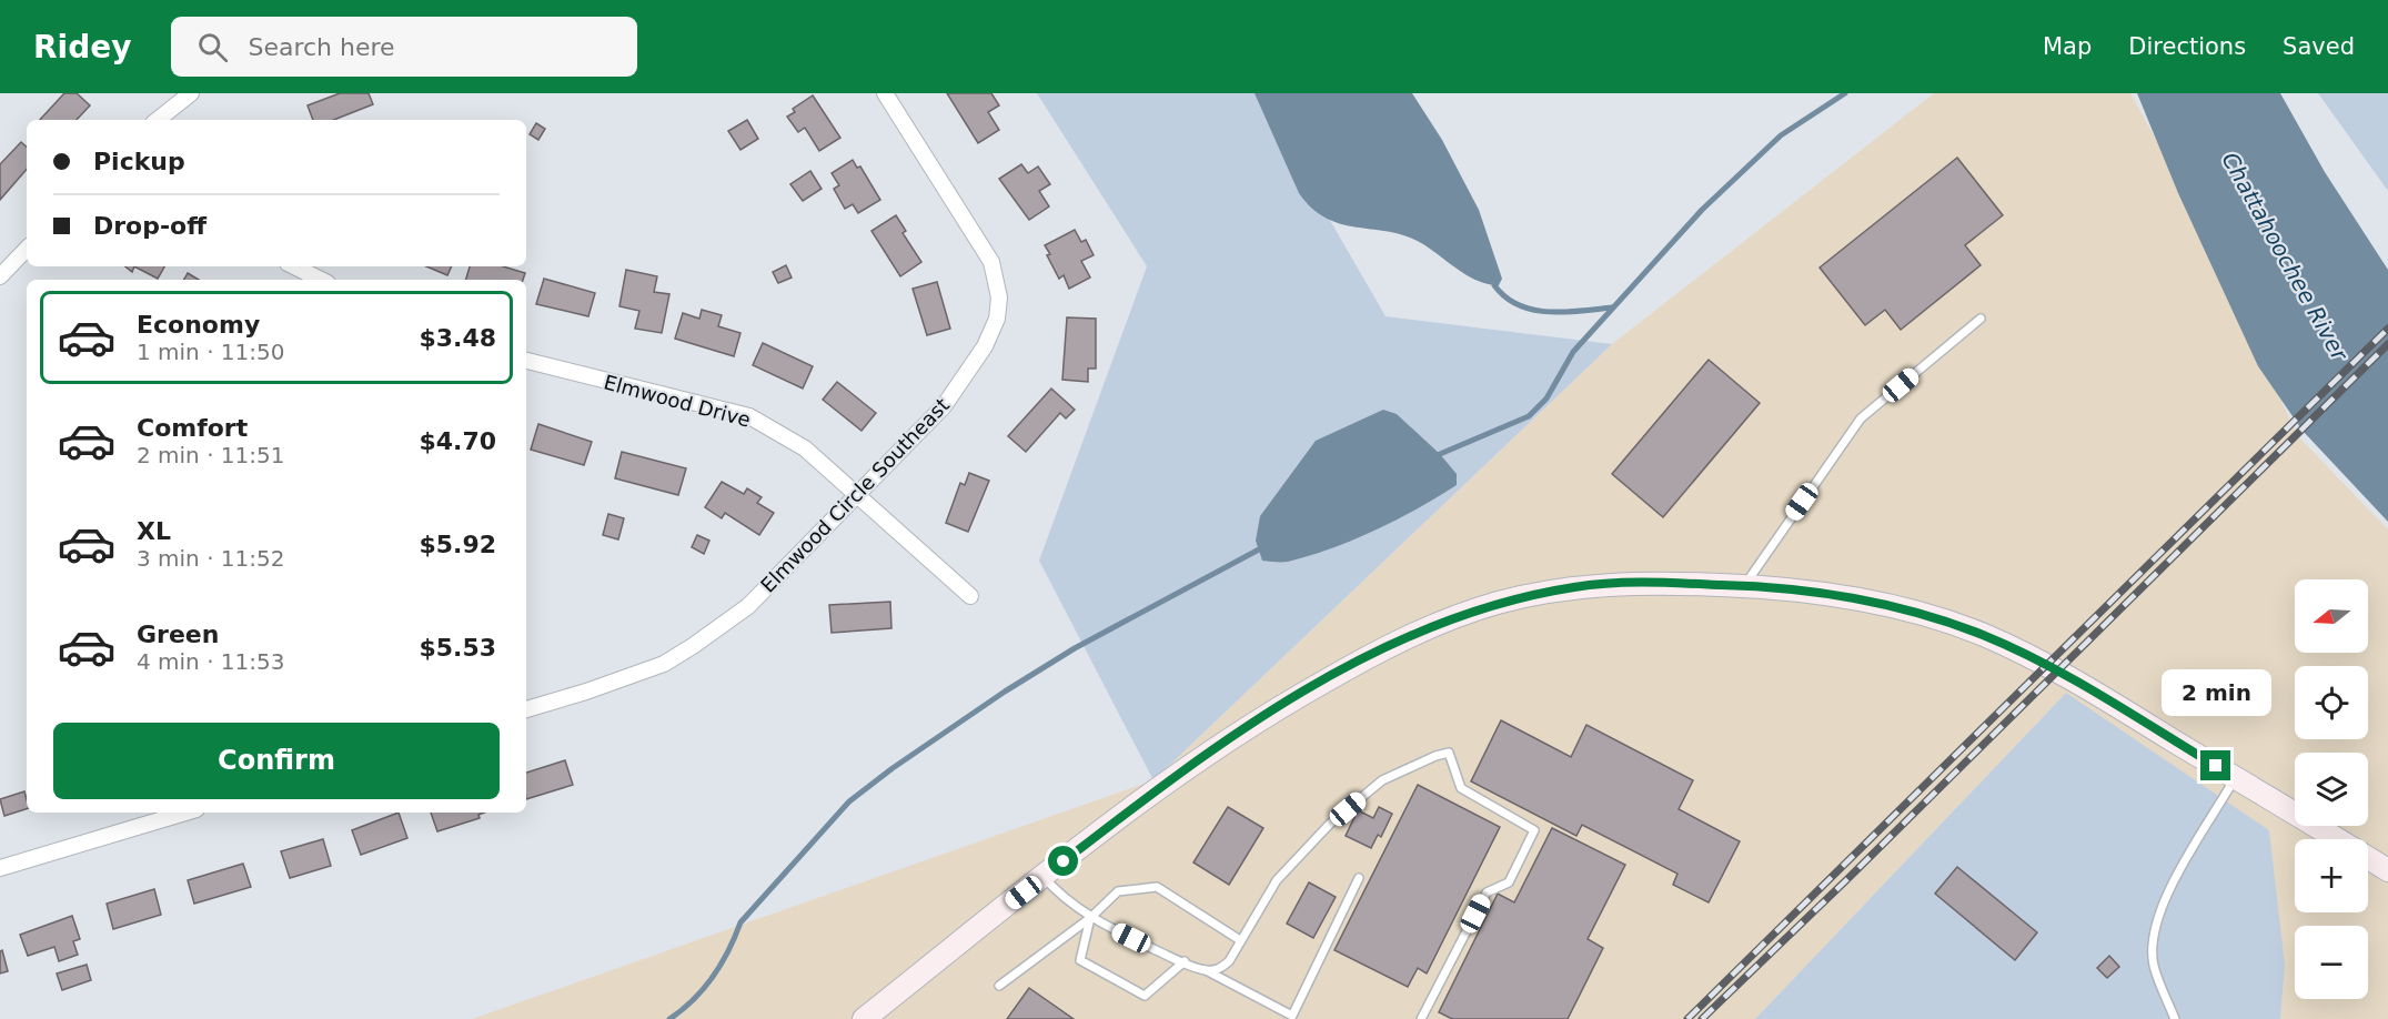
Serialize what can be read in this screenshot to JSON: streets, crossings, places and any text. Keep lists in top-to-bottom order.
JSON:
{
  "streets": {
    "street": ["Elmwood Drive", "Elmwood Circle Southeast"]
  },
  "crossings": [
    ["Elmwood Drive", "Elmwood Circle Southeast"]
  ],
  "water": ["Chattahoochee River"],
  "north": "left",
  "page": {
    "header": "Ridey",
    "search": "Search here",
    "nav": ["Map", "Directions", "Saved"],
    "banner": ["Pickup", "Drop-off"],
    "list": [
      {
        "name": "Economy",
        "note": "1 min · 11:50",
        "value": "$3.48"
      },
      {
        "name": "Comfort",
        "note": "2 min · 11:51",
        "value": "$4.70"
      },
      {
        "name": "XL",
        "note": "3 min · 11:52",
        "value": "$5.92"
      },
      {
        "name": "Green",
        "note": "4 min · 11:53",
        "value": "$5.53"
      }
    ],
    "map_buttons": ["+", "−"],
    "bubble": "2 min",
    "buttons": "Confirm"
  }
}
